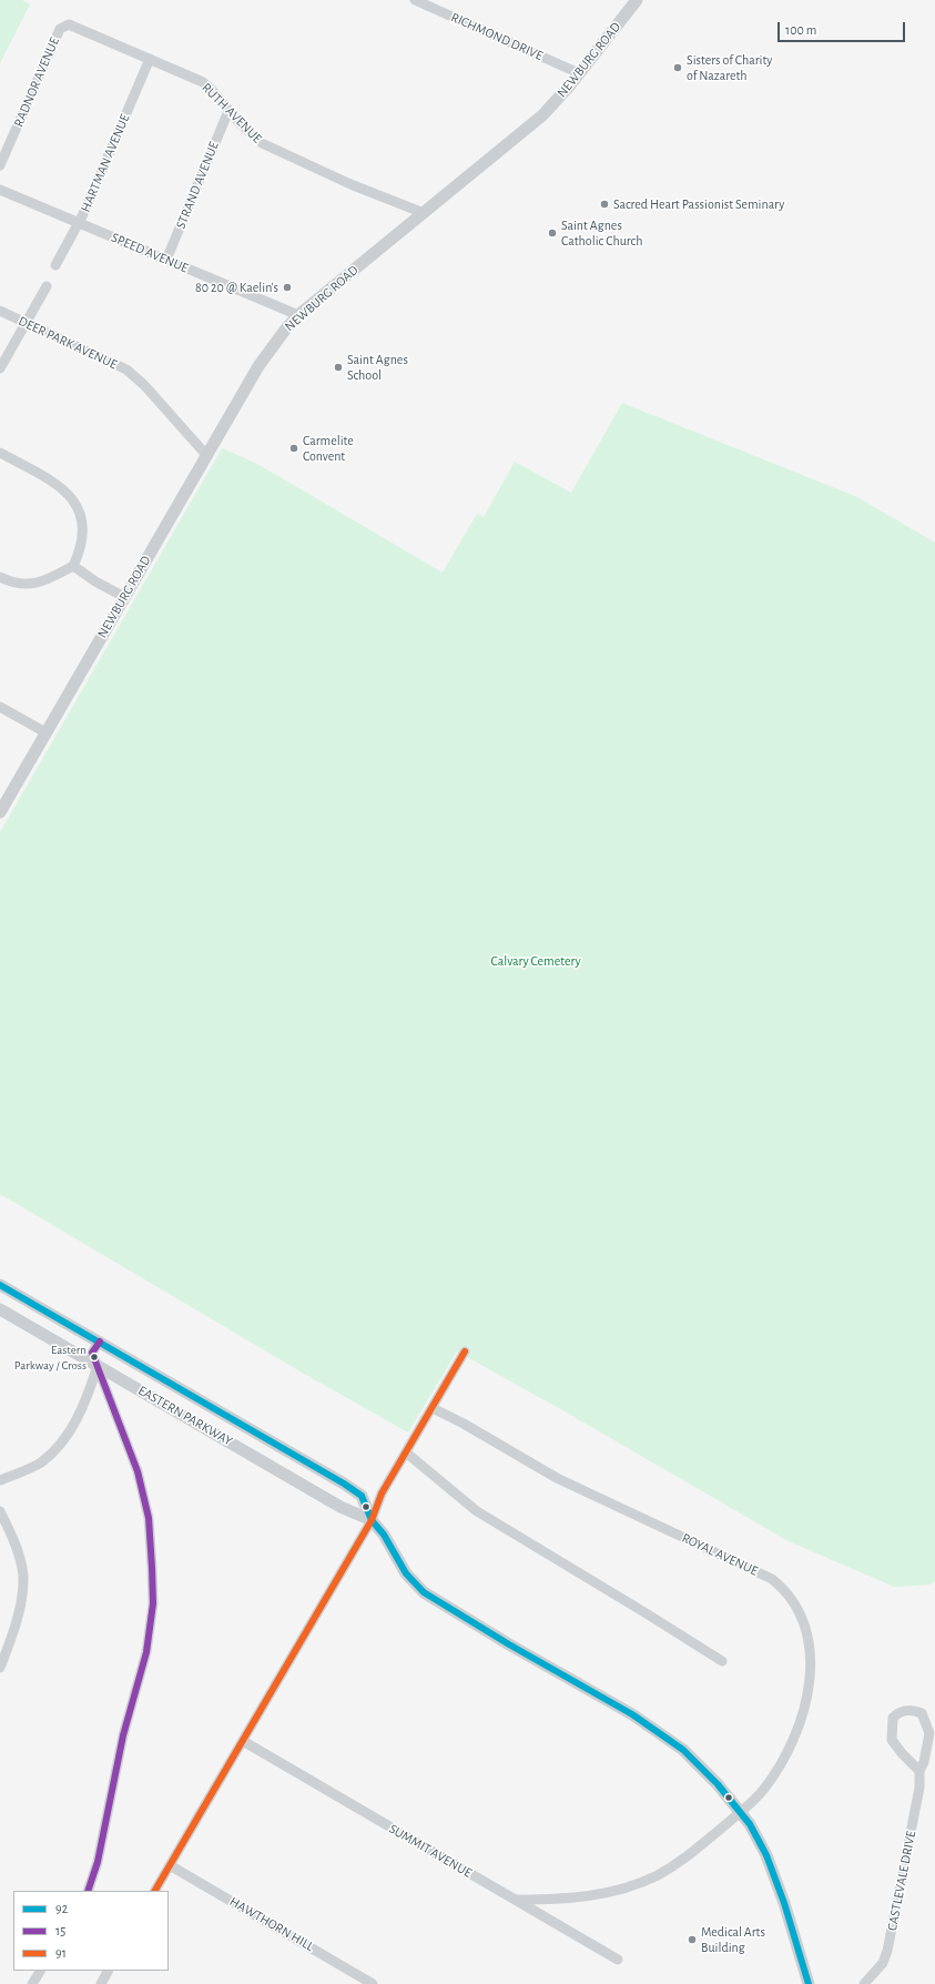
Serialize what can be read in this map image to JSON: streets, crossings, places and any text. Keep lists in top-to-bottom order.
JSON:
{
  "streets": {
    "main road": ["NEWBURG ROAD", "EASTERN PARKWAY"],
    "street": [
      "RICHMOND DRIVE",
      "RADNOR AVENUE",
      "RUTH AVENUE",
      "HARTMAN AVENUE",
      "STRAND AVENUE",
      "SPEED AVENUE",
      "DEER PARK AVENUE",
      "ROYAL AVENUE",
      "SUMMIT AVENUE",
      "CASTLEVALE DRIVE",
      "HAWTHORN HILL"
    ]
  },
  "crossings": [
    ["RICHMOND DRIVE", "NEWBURG ROAD"],
    ["NEWBURG ROAD", "RUTH AVENUE"],
    ["NEWBURG ROAD", "SPEED AVENUE"],
    ["NEWBURG ROAD", "DEER PARK AVENUE"],
    ["RADNOR AVENUE", "RUTH AVENUE"],
    ["RUTH AVENUE", "HARTMAN AVENUE"],
    ["RUTH AVENUE", "STRAND AVENUE"],
    ["HARTMAN AVENUE", "SPEED AVENUE"],
    ["STRAND AVENUE", "SPEED AVENUE"],
    ["EASTERN PARKWAY", "ROYAL AVENUE"],
    ["ROYAL AVENUE", "SUMMIT AVENUE"]
  ],
  "parks": ["Calvary Cemetery"],
  "places": [
    "Sisters of Charity of Nazareth",
    "Sacred Heart Passionist Seminary",
    "Saint Agnes Catholic Church",
    "80 20 @ Kaelin's",
    "Saint Agnes School",
    "Carmelite Convent",
    "Eastern Parkway / Cross",
    "Medical Arts Building"
  ],
  "lines": ["transit line 92", "transit line 15", "transit line 91"],
  "legend": ["92", "15", "91"],
  "scale_bar": "100 m"
}
